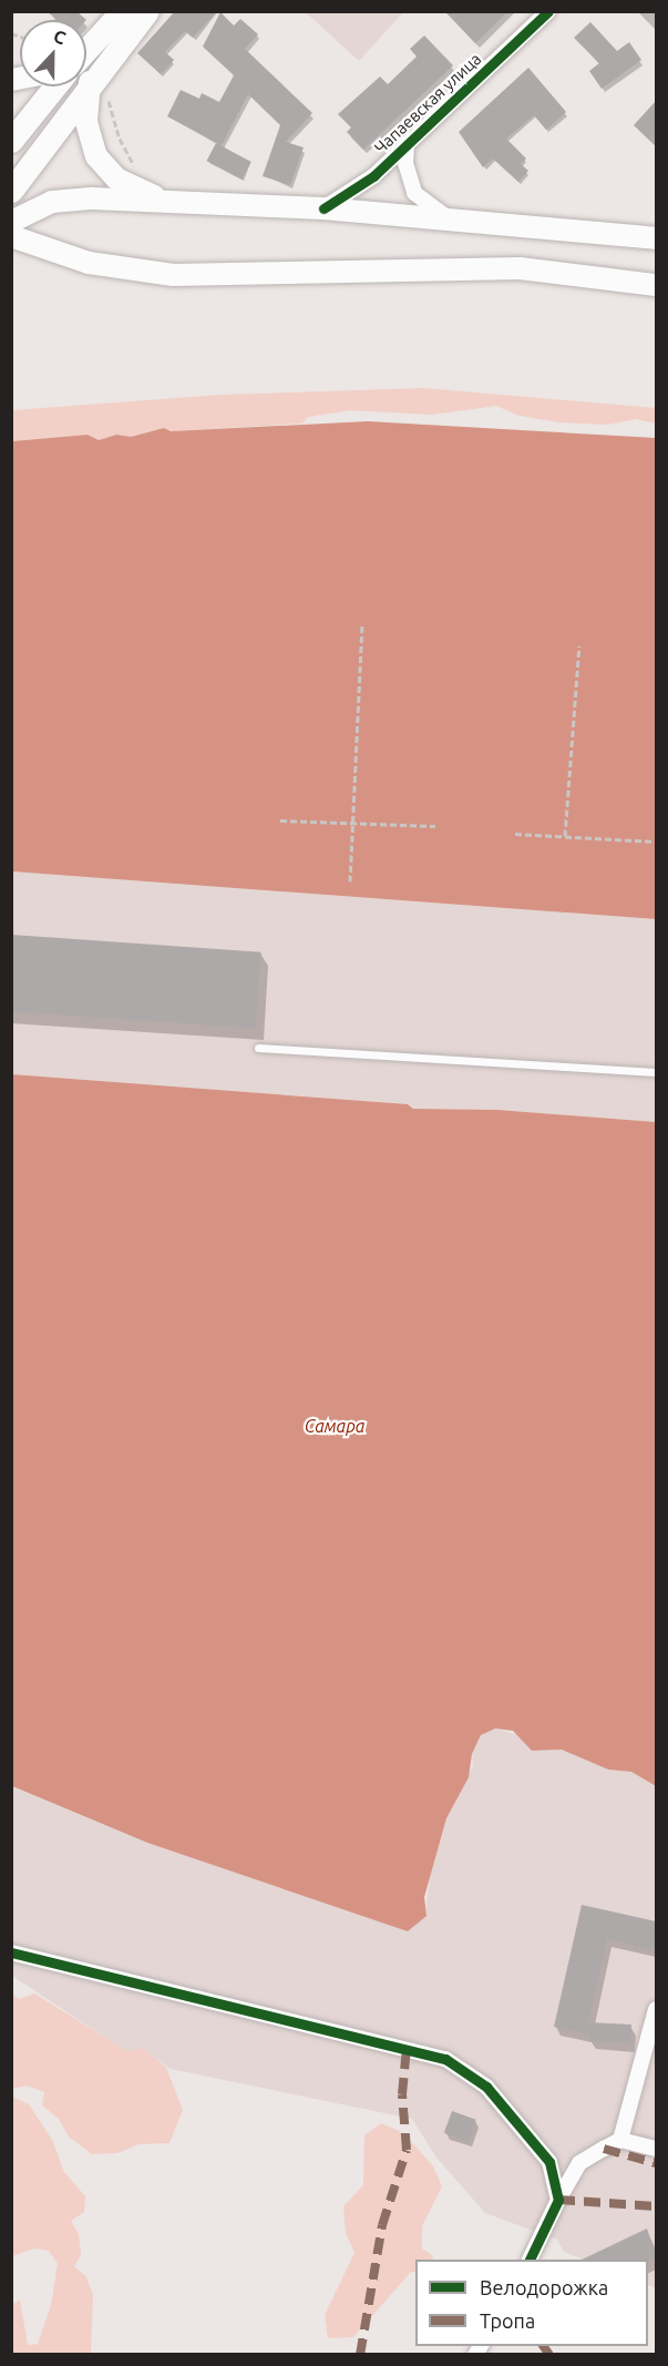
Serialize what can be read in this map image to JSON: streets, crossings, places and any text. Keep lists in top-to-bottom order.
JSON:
{
  "streets": {
    "street": ["Чапаевская улица"]
  },
  "water": ["Самара"],
  "legend": ["Велодорожка", "Тропа"],
  "north": "top"
}
